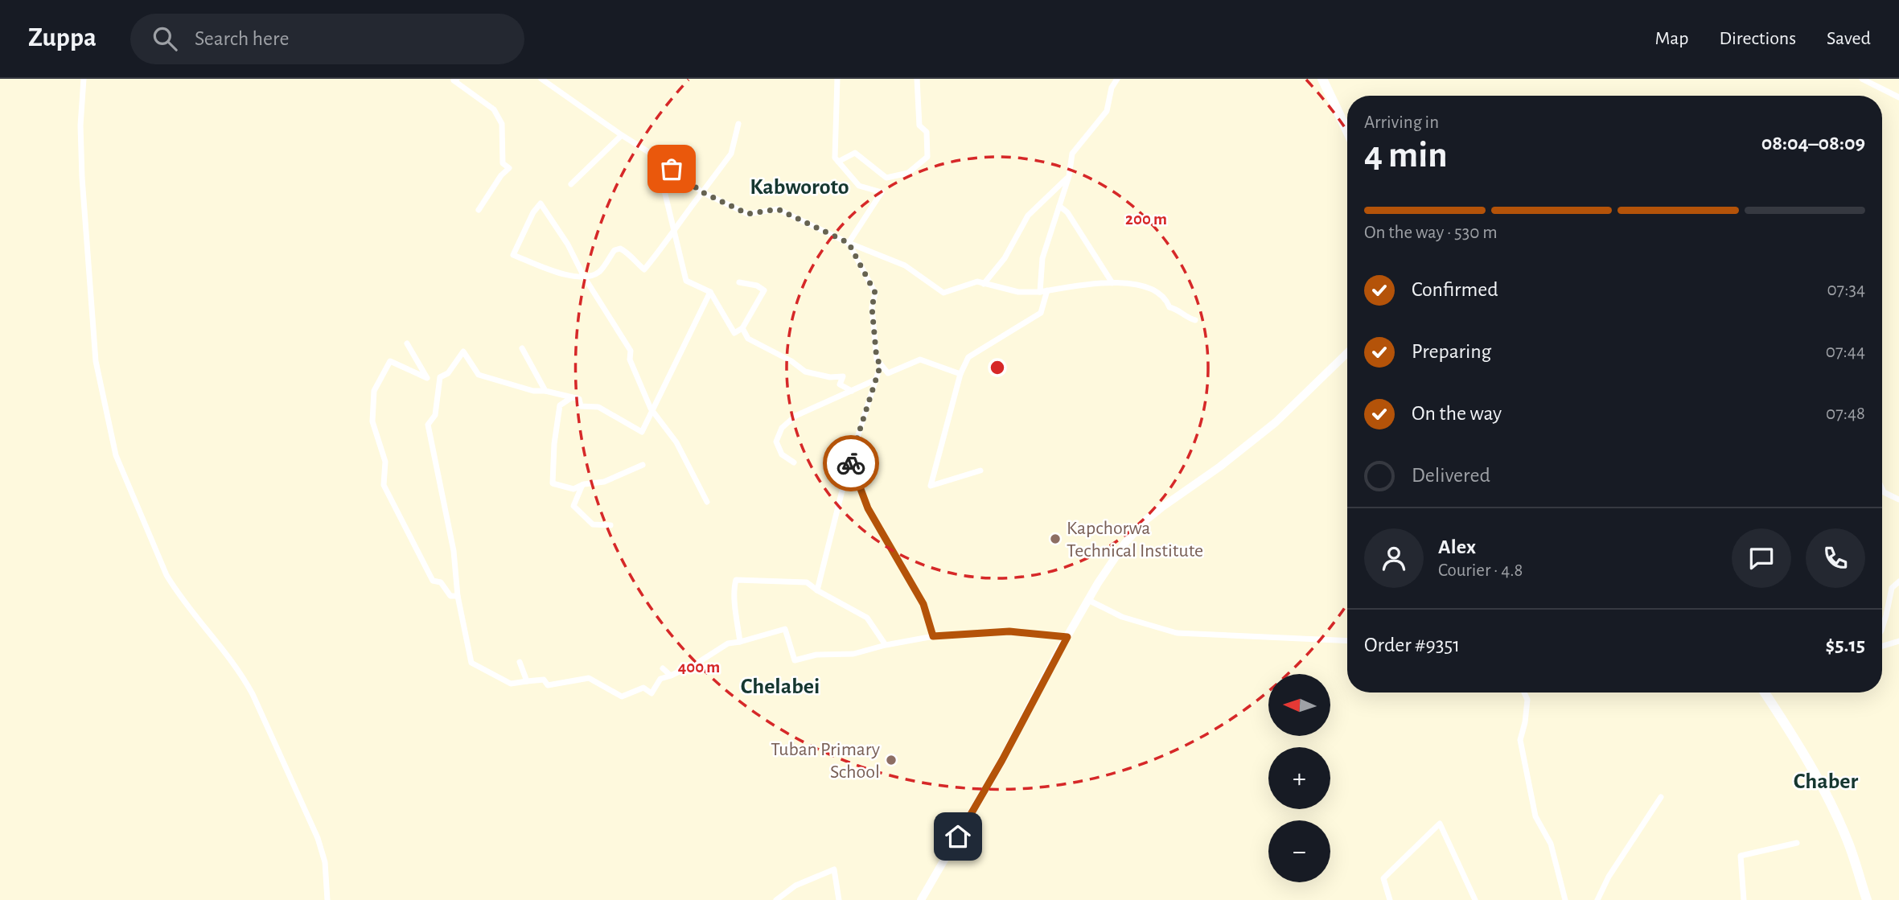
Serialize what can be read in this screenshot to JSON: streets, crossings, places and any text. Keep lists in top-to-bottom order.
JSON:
{
  "districts": ["Kabworoto", "Chelabei", "Chaber"],
  "places": ["Kapchorwa Technical Institute", "Tuban Primary School"],
  "north": "left",
  "page": {
    "header": "Zuppa",
    "search": "Search here",
    "nav": ["Map", "Directions", "Saved"],
    "heading": ["4 min", "Arriving in", "08:04–08:09"],
    "panel": [
      "Alex",
      "Courier · 4.8",
      "Order #9351",
      "$5.15"
    ],
    "bar": "On the way · 530 m",
    "list": [
      ["Confirmed", "07:34"],
      ["Preparing", "07:44"],
      ["On the way", "07:48"],
      "Delivered"
    ],
    "map_buttons": ["+", "−"]
  },
  "rings": ["200 m", "400 m"]
}
